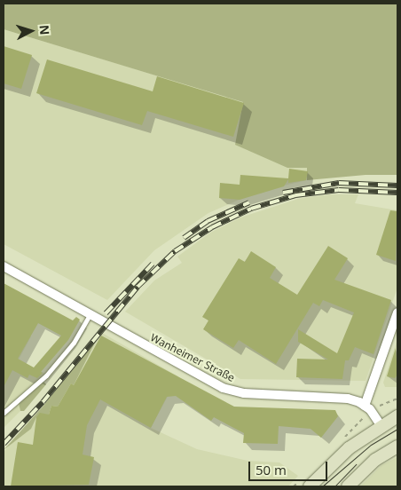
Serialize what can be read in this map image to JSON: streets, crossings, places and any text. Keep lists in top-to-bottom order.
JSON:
{
  "streets": {
    "street": ["Wanheimer Straße"]
  },
  "scale_bar": "50 m",
  "north": "right"
}
